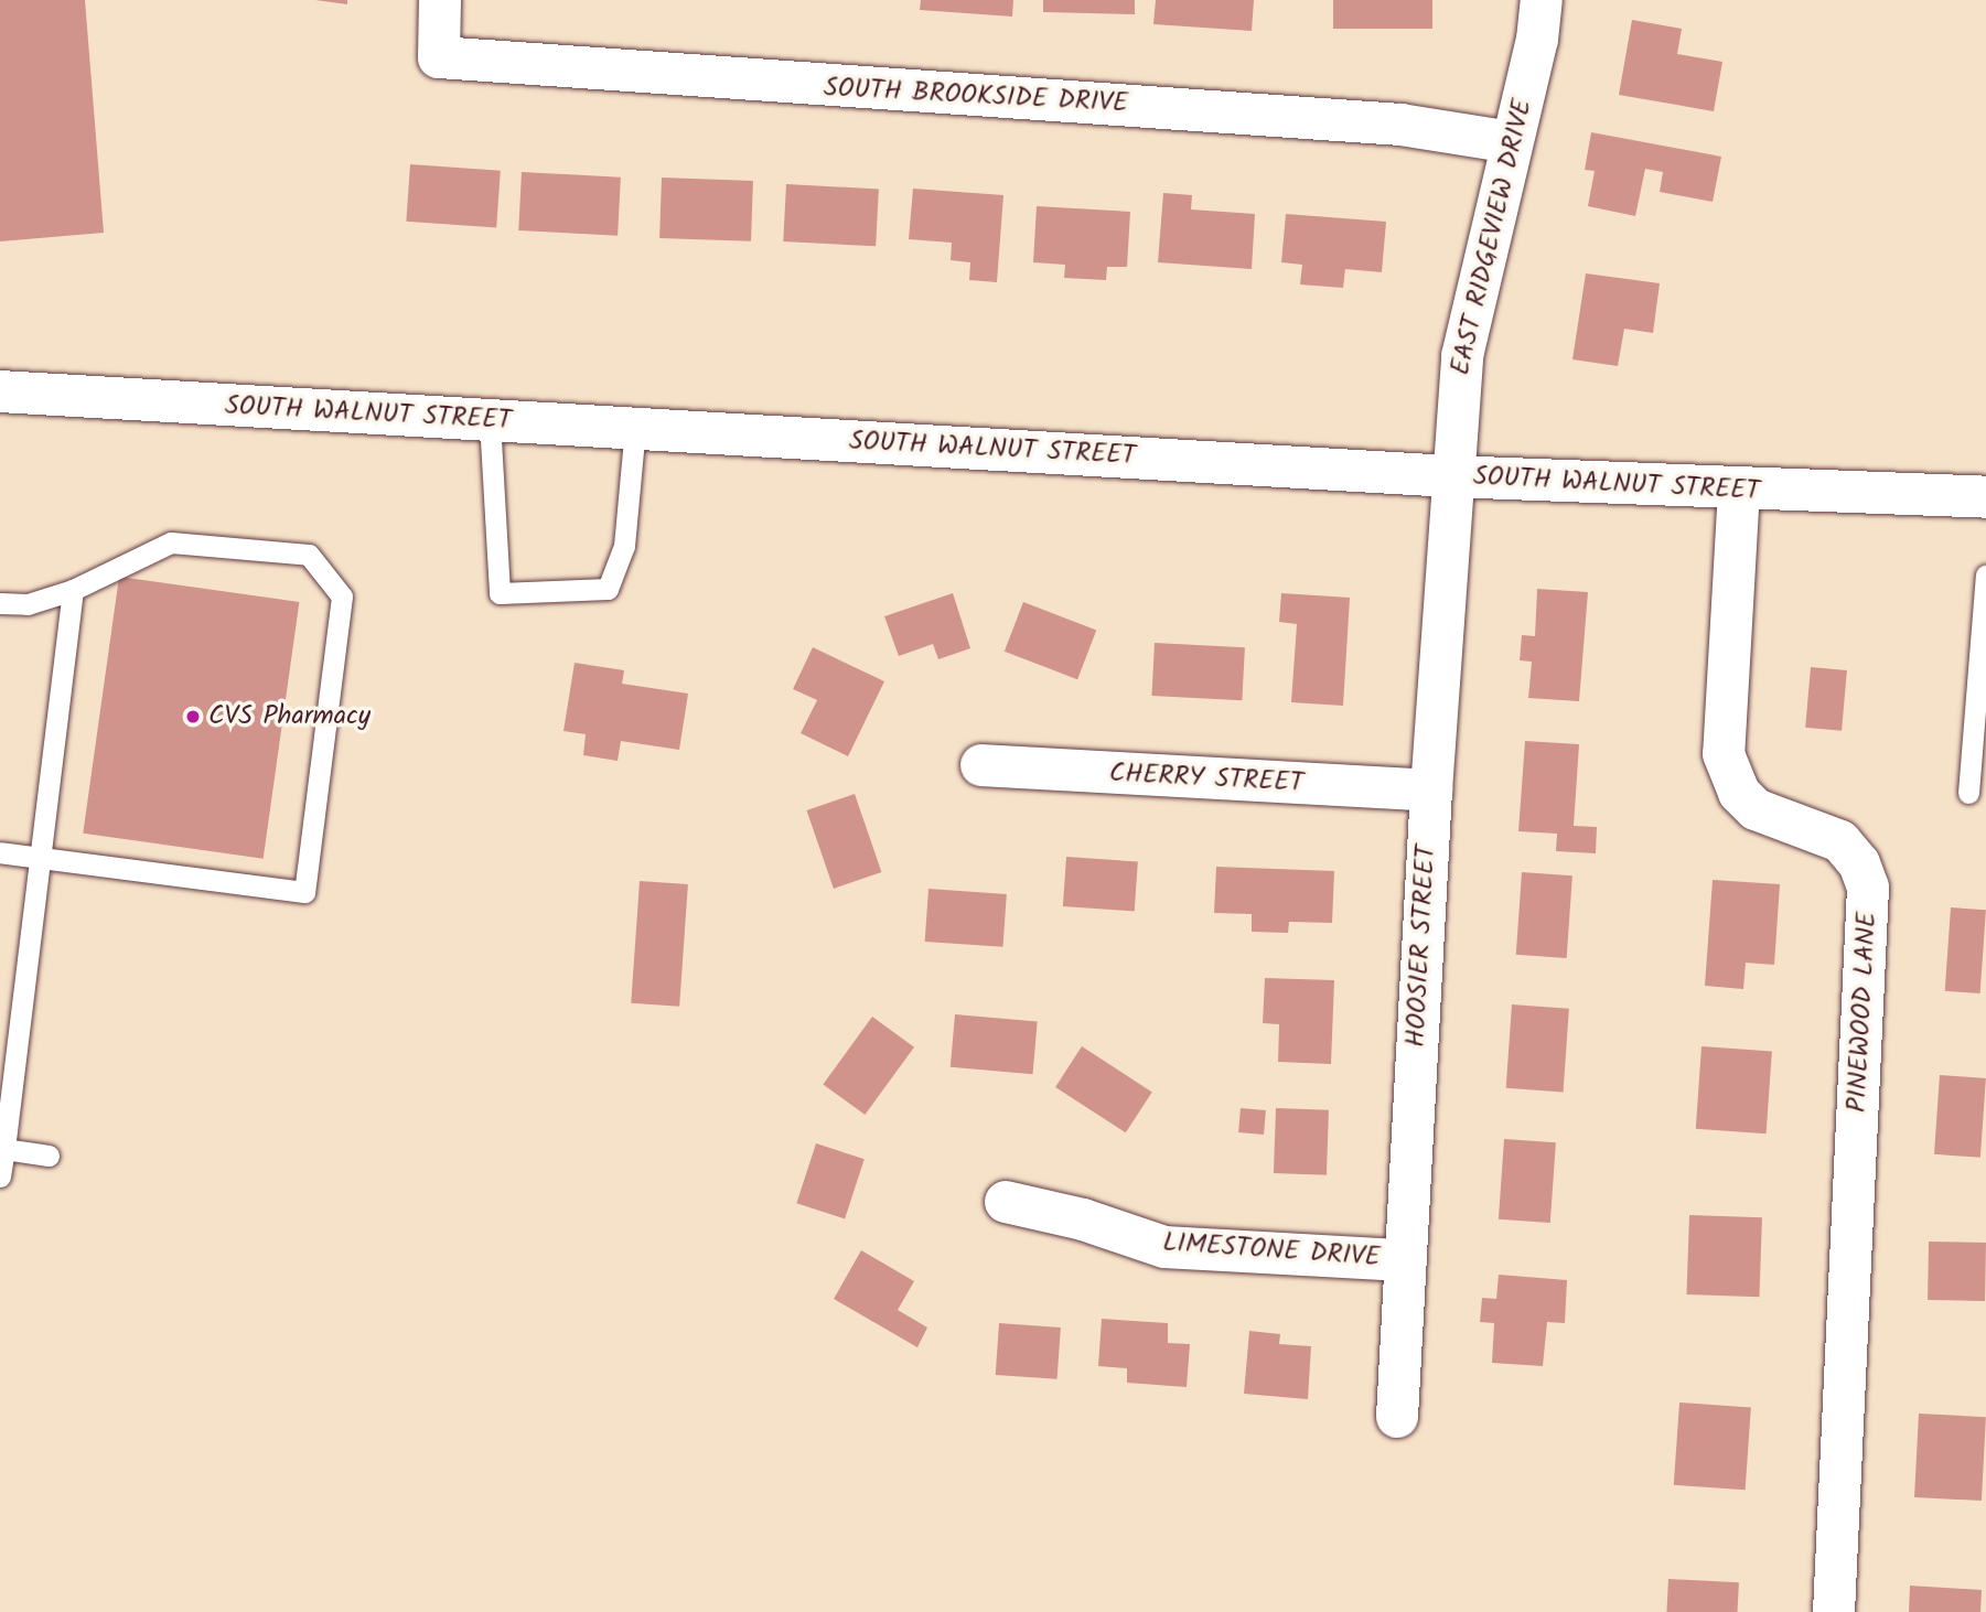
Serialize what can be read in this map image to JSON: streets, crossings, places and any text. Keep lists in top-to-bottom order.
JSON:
{
  "streets": {
    "street": [
      "SOUTH BROOKSIDE DRIVE",
      "EAST RIDGEVIEW DRIVE",
      "SOUTH WALNUT STREET",
      "CHERRY STREET",
      "HOOSIER STREET",
      "PINEWOOD LANE",
      "LIMESTONE DRIVE"
    ]
  },
  "crossings": [
    ["SOUTH BROOKSIDE DRIVE", "EAST RIDGEVIEW DRIVE"],
    ["EAST RIDGEVIEW DRIVE", "SOUTH WALNUT STREET"],
    ["EAST RIDGEVIEW DRIVE", "HOOSIER STREET"],
    ["SOUTH WALNUT STREET", "HOOSIER STREET"],
    ["SOUTH WALNUT STREET", "PINEWOOD LANE"],
    ["CHERRY STREET", "HOOSIER STREET"],
    ["HOOSIER STREET", "LIMESTONE DRIVE"]
  ],
  "places": ["CVS Pharmacy"]
}
